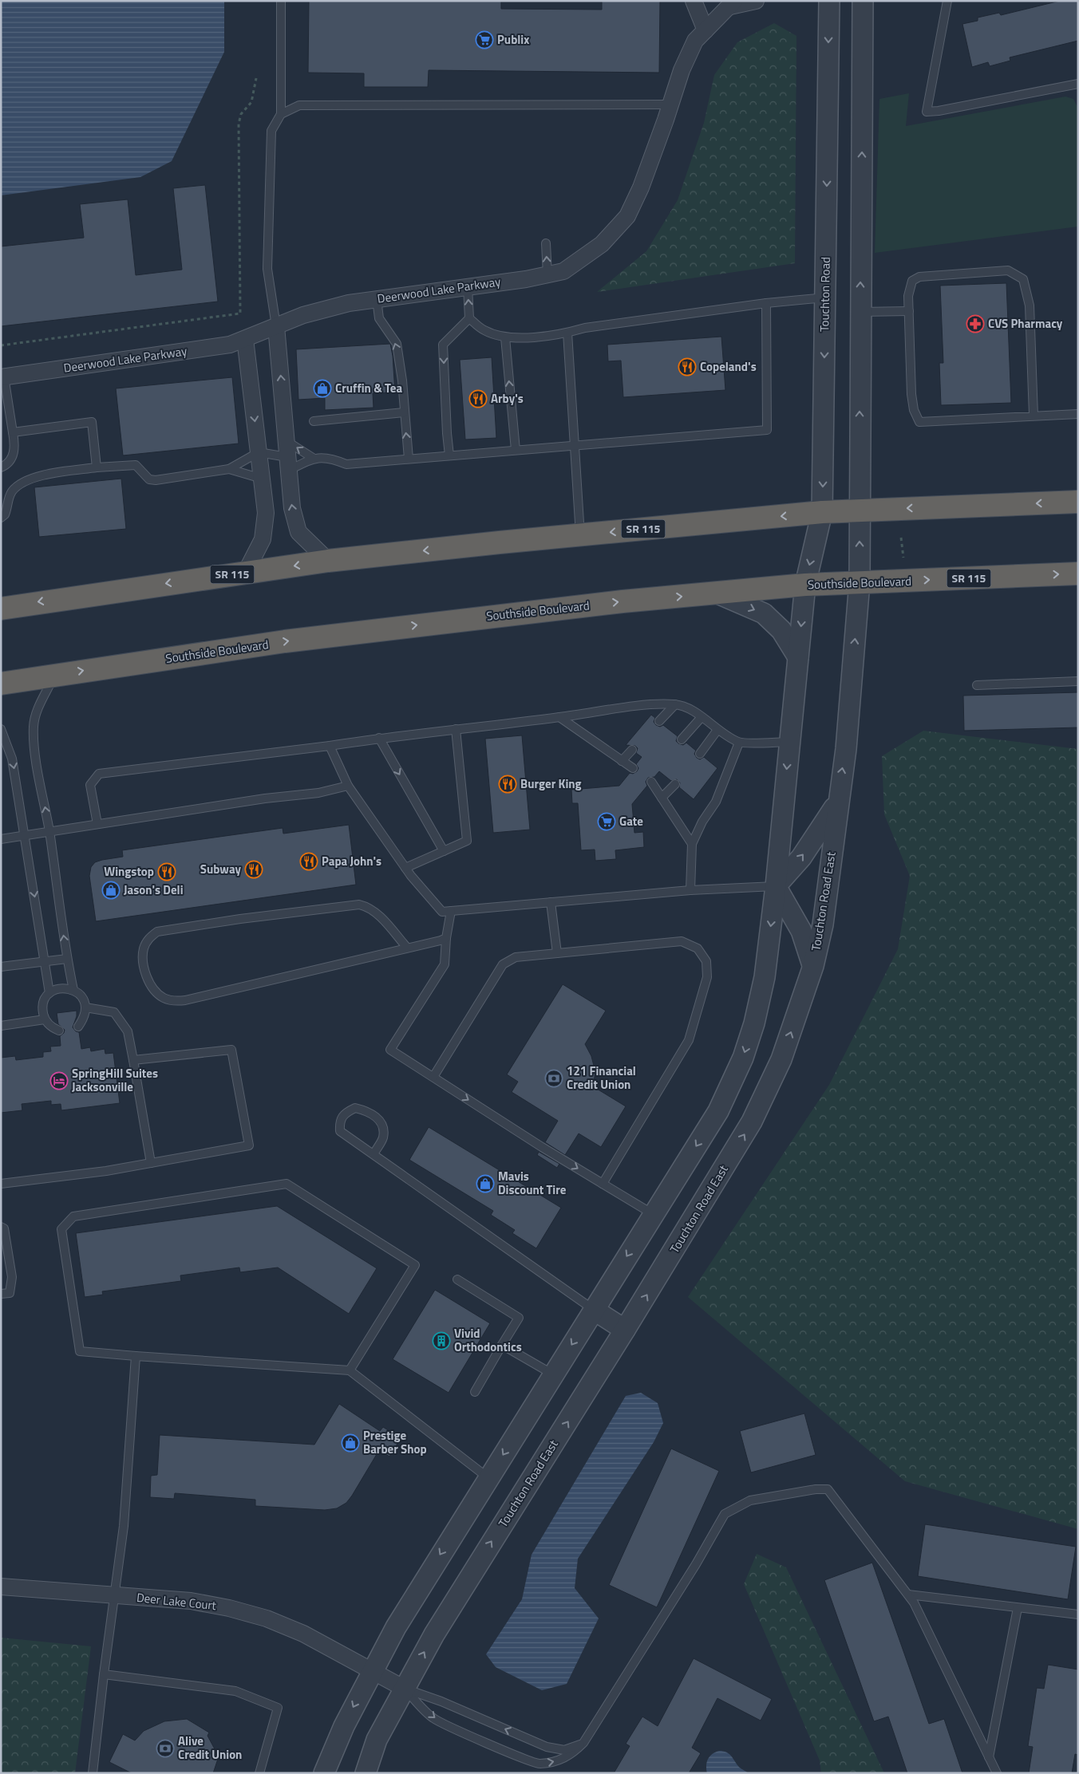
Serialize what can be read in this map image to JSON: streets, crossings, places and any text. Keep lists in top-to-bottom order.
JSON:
{
  "streets": {
    "highway": ["SR 115", "Southside Boulevard"],
    "street": [
      "Deerwood Lake Parkway",
      "Touchton Road",
      "Touchton Road East",
      "Deer Lake Court"
    ]
  },
  "crossings": [
    ["Touchton Road", "SR 115"],
    ["Touchton Road", "Southside Boulevard"],
    ["Southside Boulevard", "Touchton Road East"],
    ["Touchton Road East", "Deer Lake Court"]
  ],
  "places": {
    "supermarket": ["Publix", "Gate"],
    "pharmacy": ["CVS Pharmacy"],
    "restaurant": [
      "Copeland's",
      "Arby's",
      "Burger King",
      "Papa John's",
      "Subway",
      "Wingstop"
    ],
    "shop": [
      "Cruffin & Tea",
      "Jason's Deli",
      "Mavis Discount Tire",
      "Prestige Barber Shop"
    ],
    "bank": ["121 Financial Credit Union", "Alive Credit Union"],
    "hotel": ["SpringHill Suites Jacksonville"],
    "building": ["Vivid Orthodontics"]
  }
}
